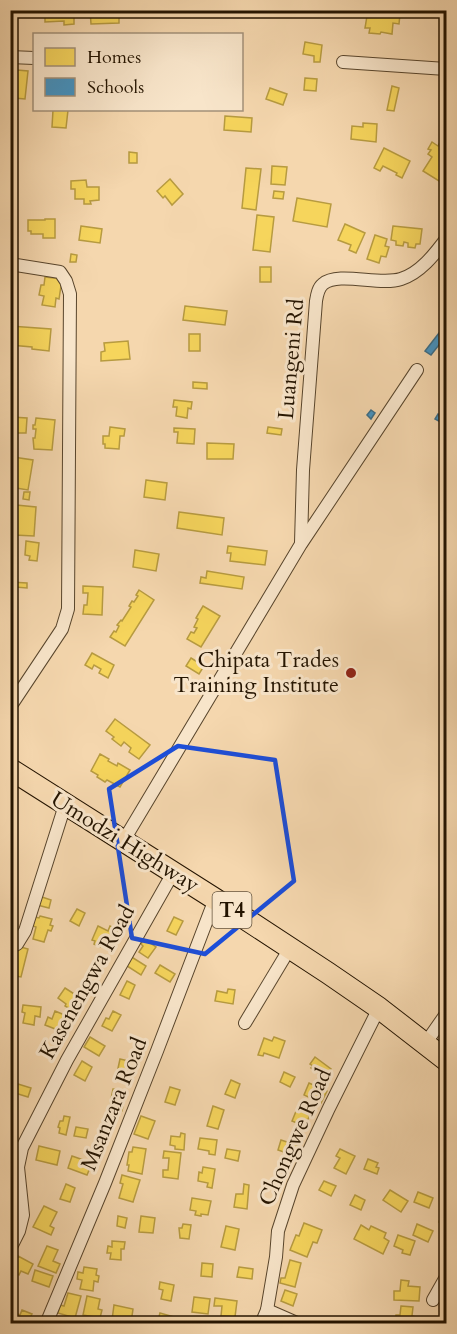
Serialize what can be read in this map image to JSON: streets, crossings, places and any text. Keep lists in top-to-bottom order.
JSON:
{
  "streets": {
    "highway": ["Umodzi Highway", "T4"],
    "street": [
      "Luangeni Rd",
      "Kasenengwa Road",
      "Msanzara Road",
      "Chongwe Road"
    ]
  },
  "crossings": [
    ["Luangeni Rd", "Umodzi Highway"],
    ["Umodzi Highway", "Kasenengwa Road"],
    ["Umodzi Highway", "Msanzara Road"],
    ["Umodzi Highway", "Chongwe Road"]
  ],
  "places": ["Chipata Trades Training Institute"],
  "legend": ["Homes", "Schools"]
}
